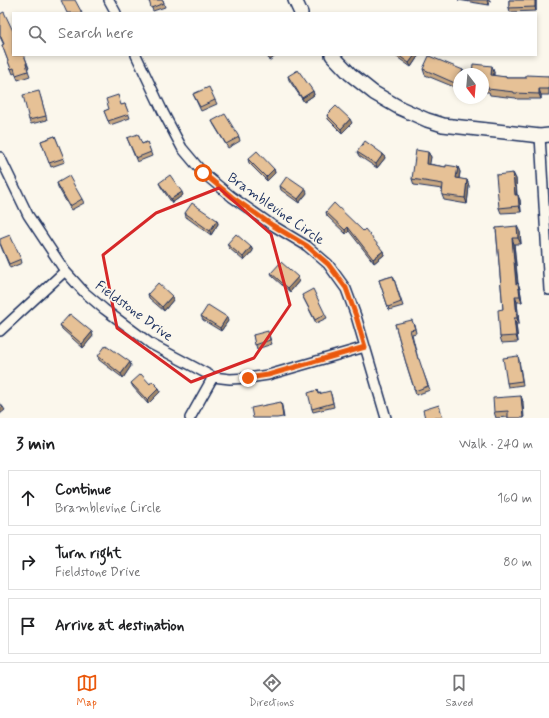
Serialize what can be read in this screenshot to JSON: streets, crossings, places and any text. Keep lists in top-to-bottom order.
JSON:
{
  "streets": {
    "street": ["Bramblevine Circle", "Fieldstone Drive"]
  },
  "crossings": [
    ["Bramblevine Circle", "Fieldstone Drive"]
  ],
  "north": "bottom",
  "page": {
    "search": "Search here",
    "heading": ["3 min", "Walk · 240 m"],
    "list": [
      ["Continue", "Bramblevine Circle", "160 m"],
      ["Turn right", "Fieldstone Drive", "80 m"],
      "Arrive at destination"
    ],
    "nav": ["Map", "Directions", "Saved"]
  }
}
